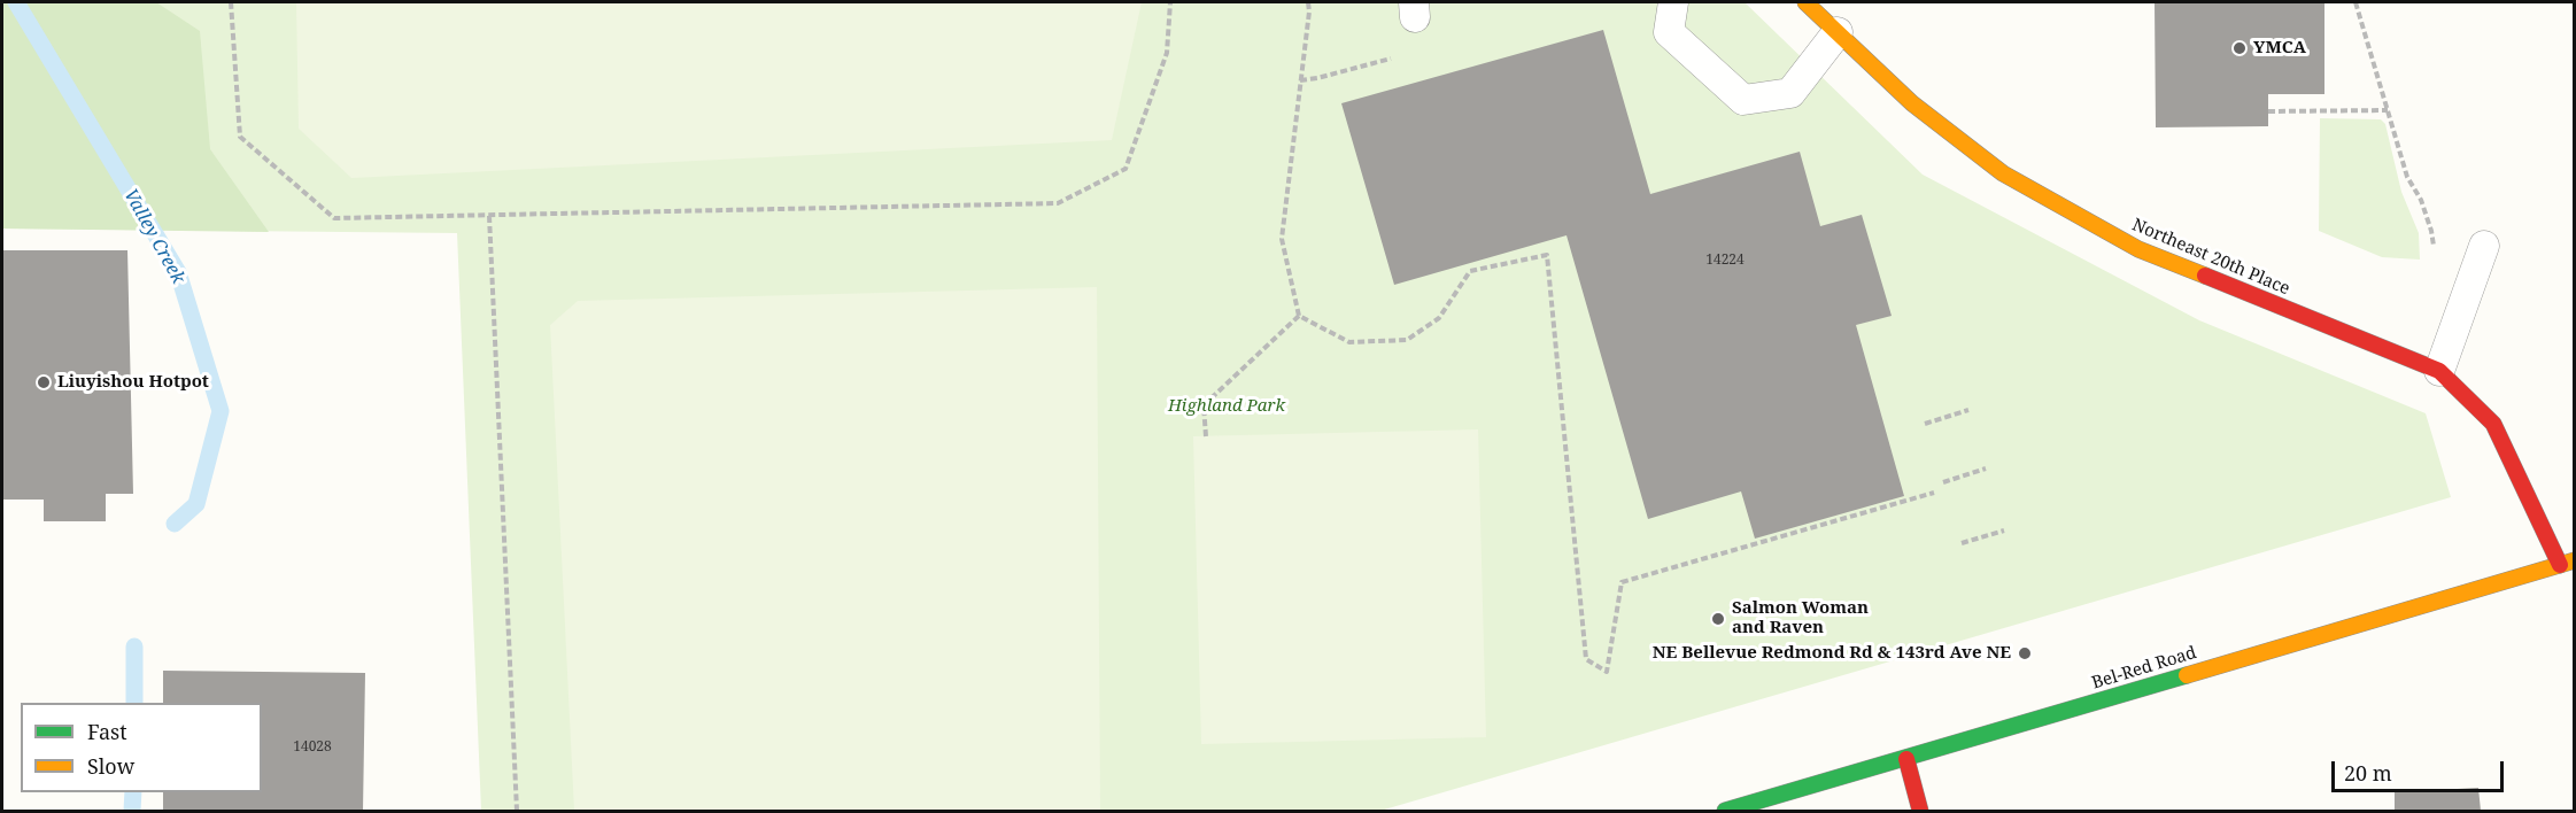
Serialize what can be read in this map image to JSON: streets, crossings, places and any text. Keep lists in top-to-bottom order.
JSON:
{
  "streets": {
    "street": ["Northeast 20th Place", "Bel-Red Road"]
  },
  "crossings": [
    ["Northeast 20th Place", "Bel-Red Road"]
  ],
  "water": ["Valley Creek"],
  "parks": ["Highland Park"],
  "places": [
    "YMCA",
    "Liuyishou Hotpot",
    "Salmon Woman and Raven",
    "NE Bellevue Redmond Rd & 143rd Ave NE"
  ],
  "house_numbers": ["14224", "14028"],
  "legend": ["Fast", "Slow"],
  "scale_bar": "20 m"
}
